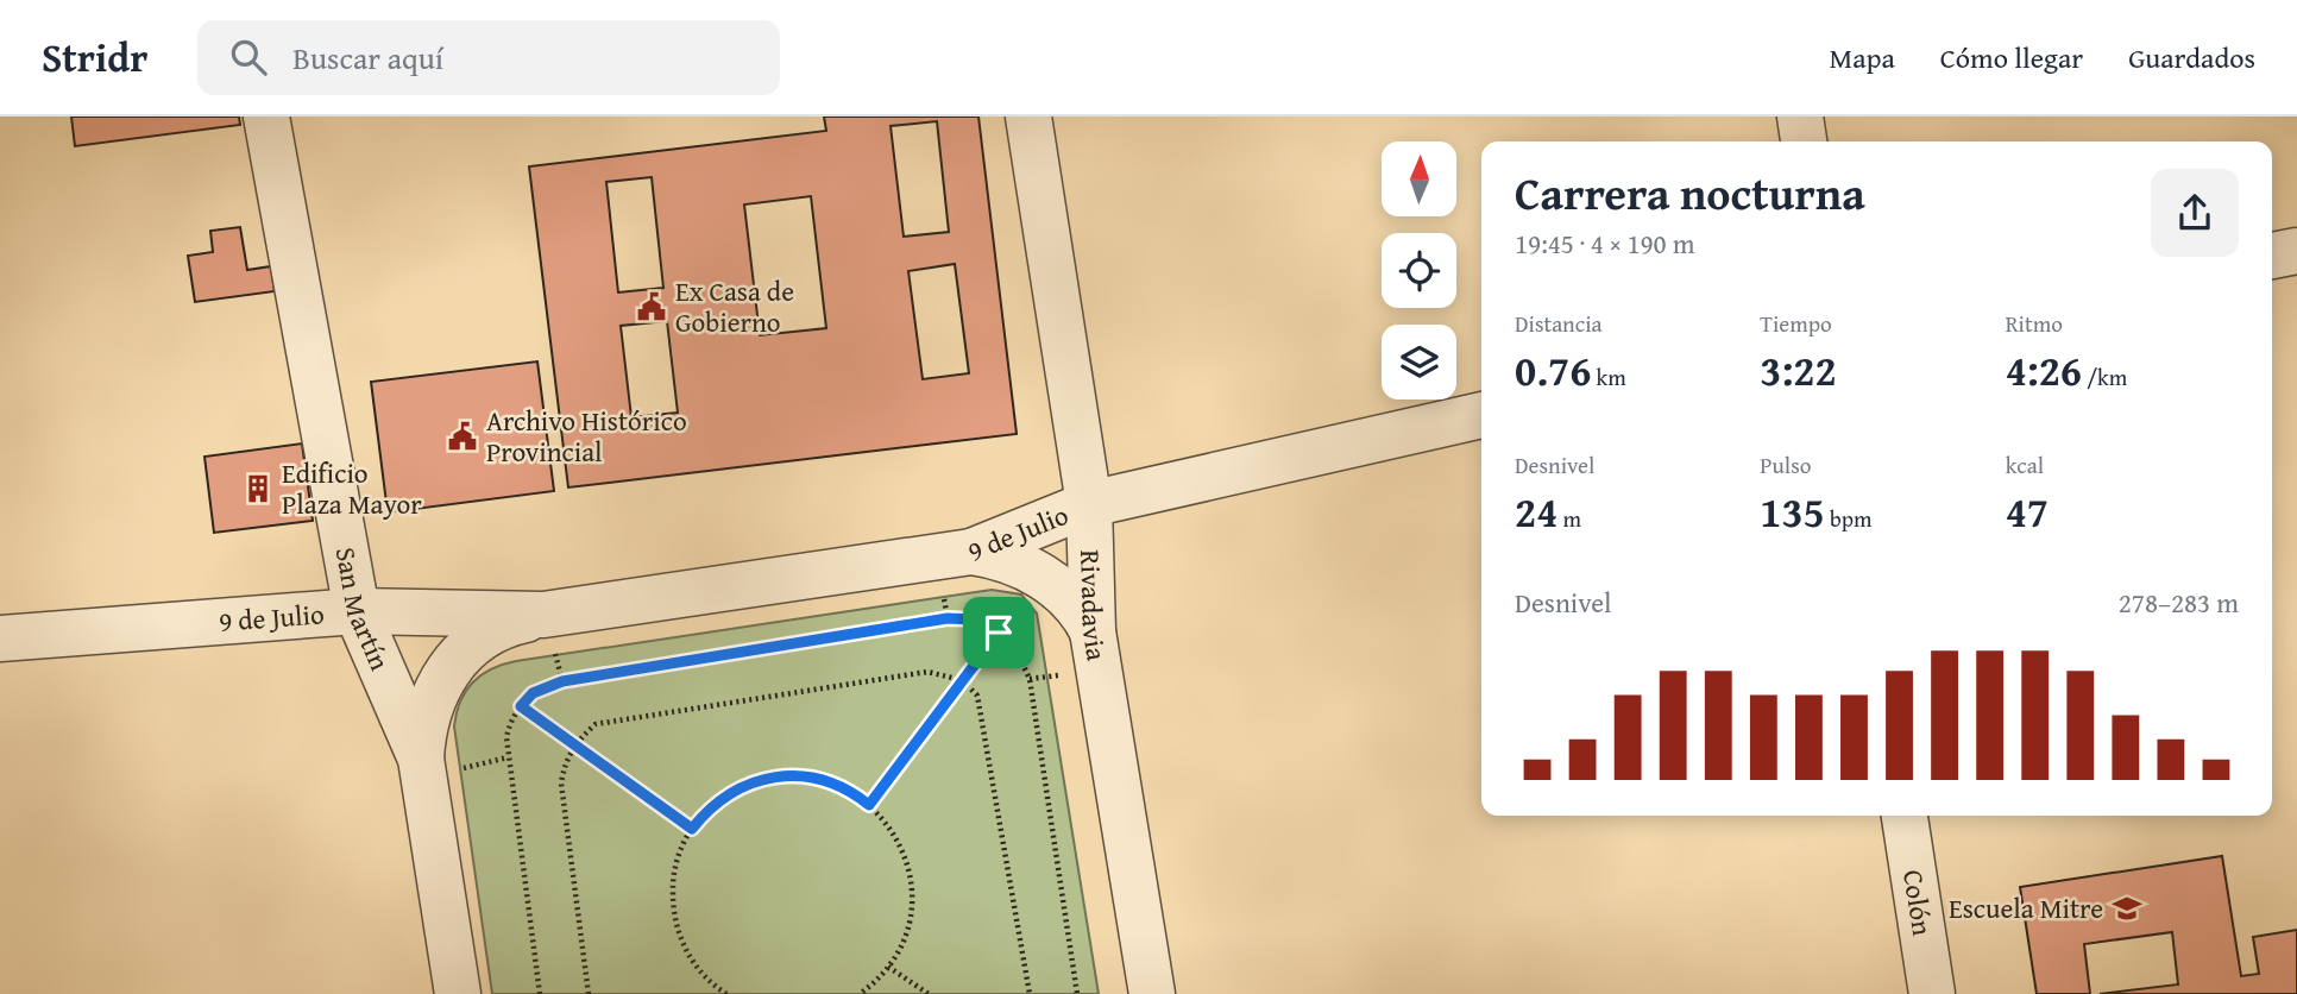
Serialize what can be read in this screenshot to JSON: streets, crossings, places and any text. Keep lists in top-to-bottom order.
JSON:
{
  "streets": {
    "street": [
      "9 de Julio",
      "Rivadavia",
      "San Martín",
      "Colón"
    ]
  },
  "crossings": [
    ["9 de Julio", "Rivadavia"],
    ["9 de Julio", "San Martín"]
  ],
  "places": {
    "public building": ["Ex Casa de Gobierno", "Archivo Histórico Provincial"],
    "building": ["Edificio Plaza Mayor"],
    "school or university": ["Escuela Mitre"]
  },
  "north": "top",
  "page": {
    "header": "Stridr",
    "search": "Buscar aquí",
    "nav": ["Mapa", "Cómo llegar", "Guardados"],
    "heading": ["Carrera nocturna", "19:45 · 4 × 190 m"],
    "stats": [
      ["Distancia", "0.76 km"],
      ["Tiempo", "3:22"],
      ["Ritmo", "4:26 /km"],
      ["Desnivel", "24 m"],
      ["Pulso", "135 bpm"],
      ["kcal", "47"]
    ],
    "chart": ["Desnivel", "278–283 m"]
  }
}
